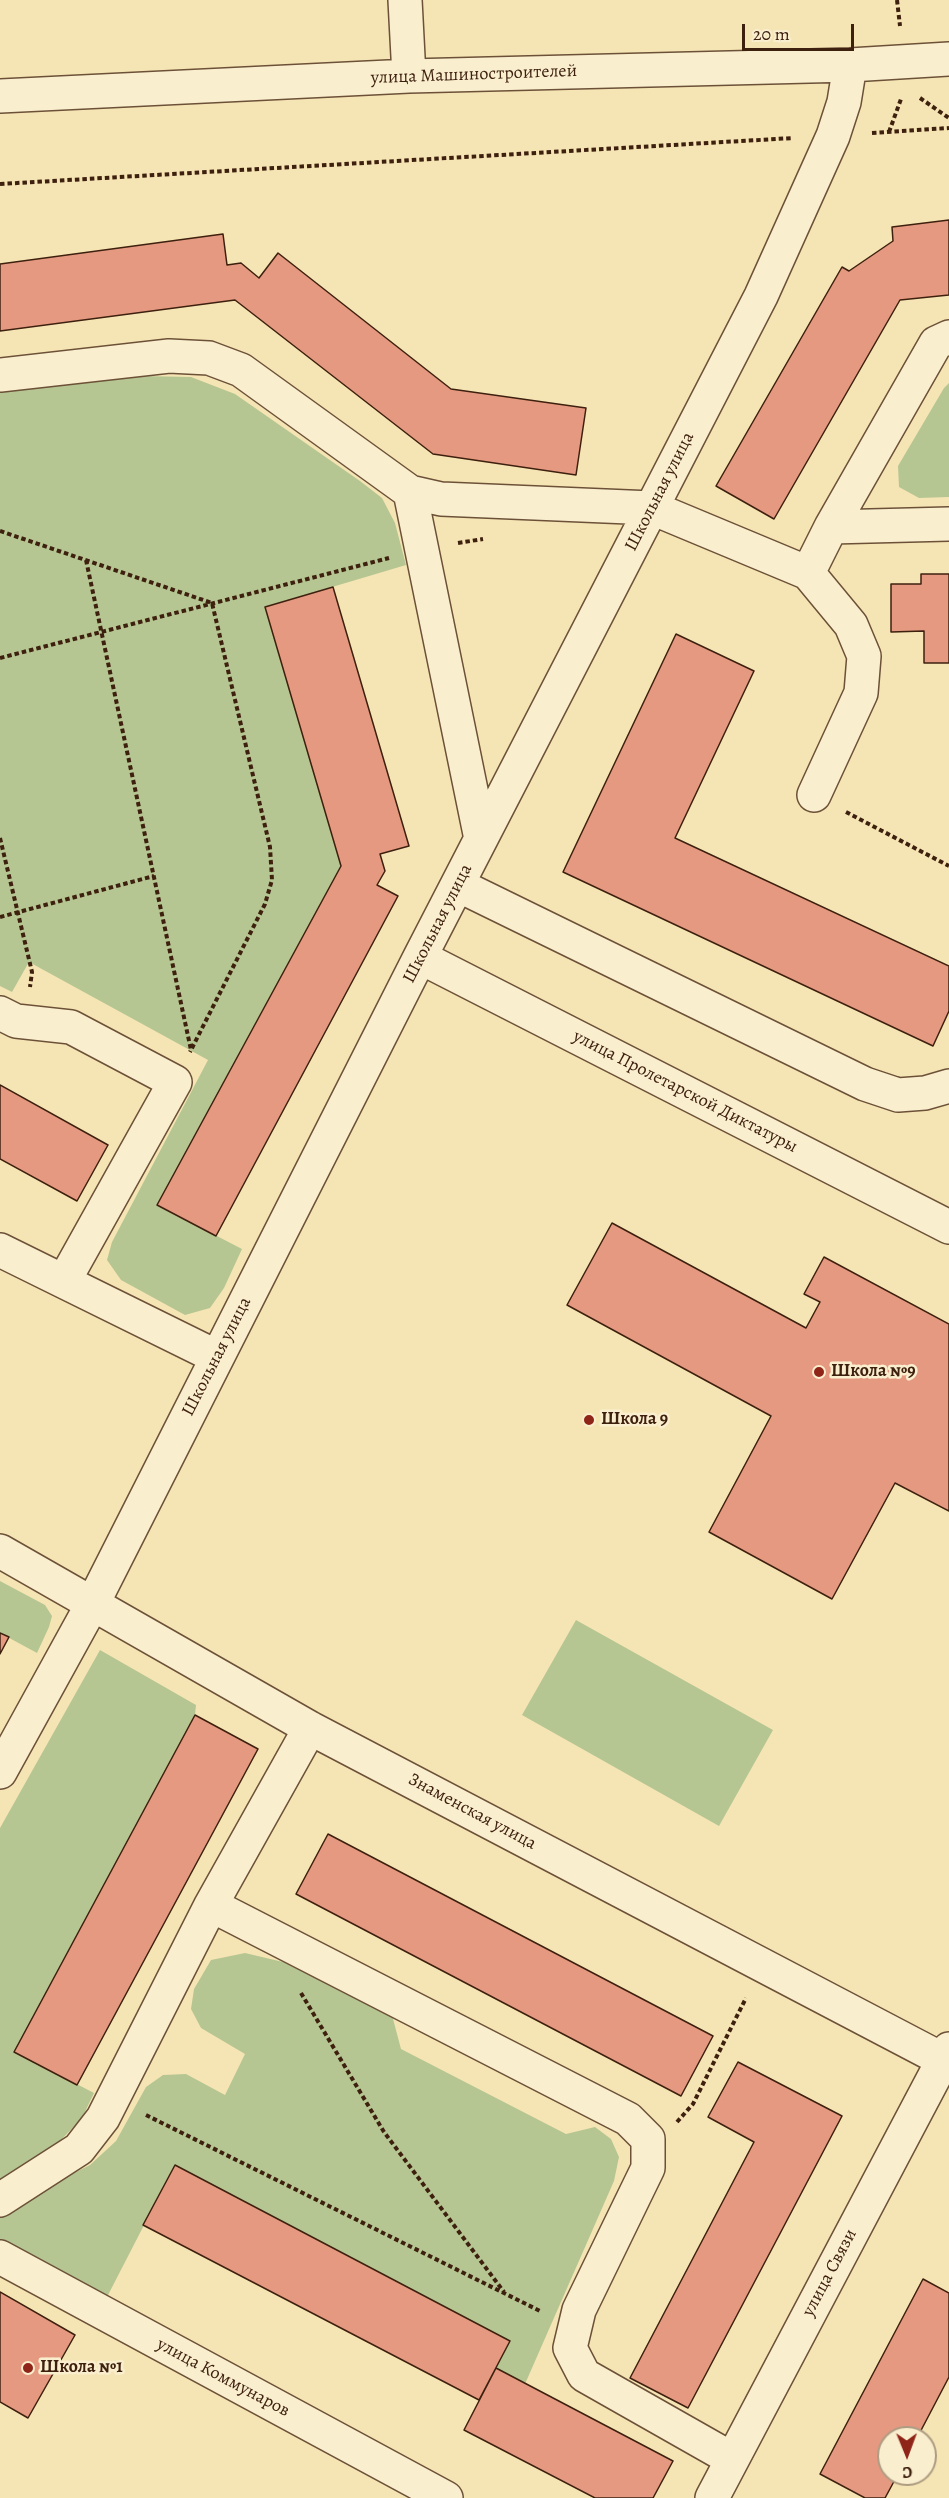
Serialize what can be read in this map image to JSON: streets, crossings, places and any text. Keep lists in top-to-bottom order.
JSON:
{
  "streets": {
    "street": [
      "улица Машиностроителей",
      "Школьная улица",
      "улица Пролетарской Диктатуры",
      "Знаменская улица",
      "улица Связи",
      "улица Коммунаров"
    ]
  },
  "crossings": [
    ["улица Машиностроителей", "Школьная улица"],
    ["Школьная улица", "улица Пролетарской Диктатуры"],
    ["Школьная улица", "Знаменская улица"],
    ["Знаменская улица", "улица Связи"]
  ],
  "places": ["Школа №9", "Школа 9", "Школа №1"],
  "scale_bar": "20 m",
  "north": "bottom"
}
